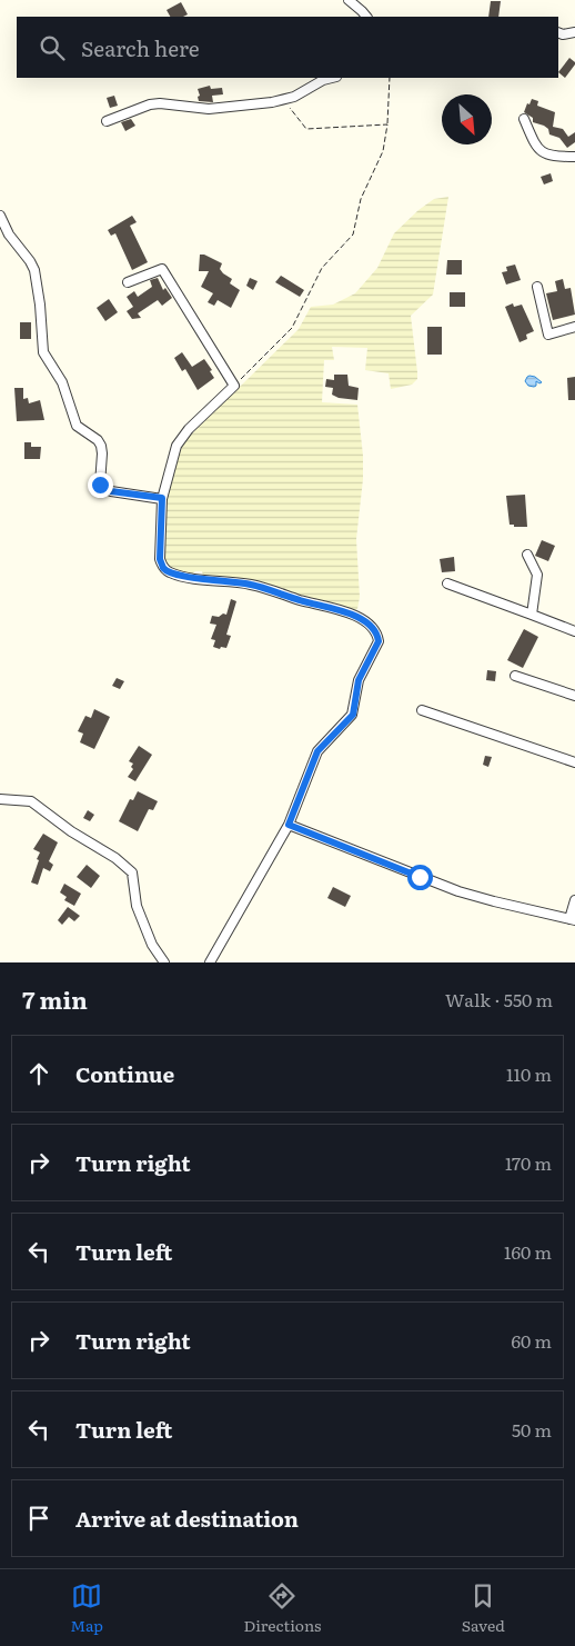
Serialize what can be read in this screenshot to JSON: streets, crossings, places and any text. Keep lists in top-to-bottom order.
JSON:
{
  "north": "bottom right",
  "page": {
    "search": "Search here",
    "heading": ["7 min", "Walk · 550 m"],
    "list": [
      ["Continue", "110 m"],
      ["Turn right", "170 m"],
      ["Turn left", "160 m"],
      ["Turn right", "60 m"],
      ["Turn left", "50 m"],
      "Arrive at destination"
    ],
    "nav": ["Map", "Directions", "Saved"]
  }
}
